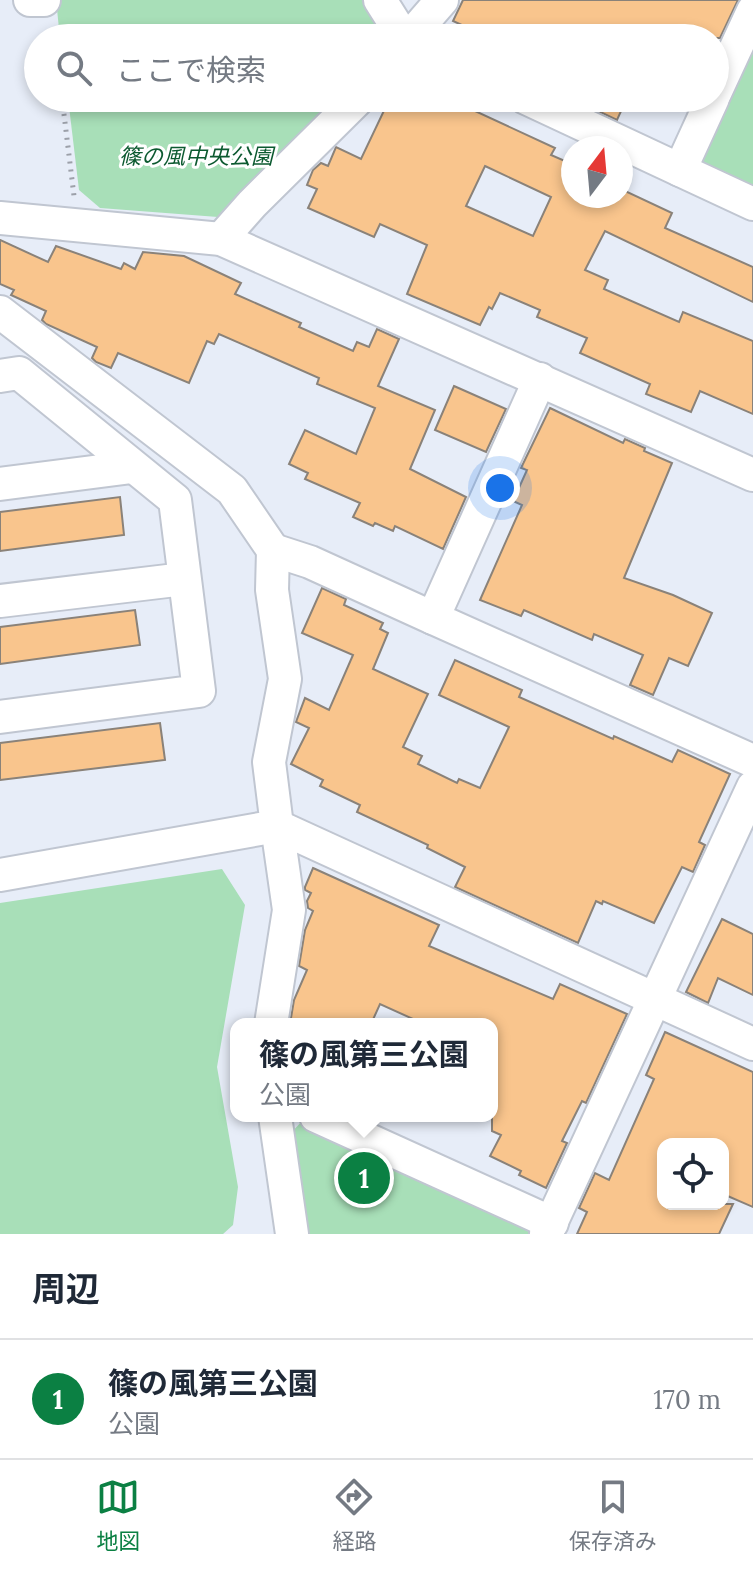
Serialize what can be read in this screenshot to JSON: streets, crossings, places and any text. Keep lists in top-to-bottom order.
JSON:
{
  "parks": ["篠の風中央公園"],
  "north": "top",
  "page": {
    "search": "ここで検索",
    "popup": ["篠の風第三公園", "公園"],
    "pins": "1",
    "heading": "周辺",
    "list": [
      {
        "mark": "1",
        "name": "篠の風第三公園",
        "note": "公園",
        "value": "170 m"
      }
    ],
    "nav": ["地図", "経路", "保存済み"]
  }
}
